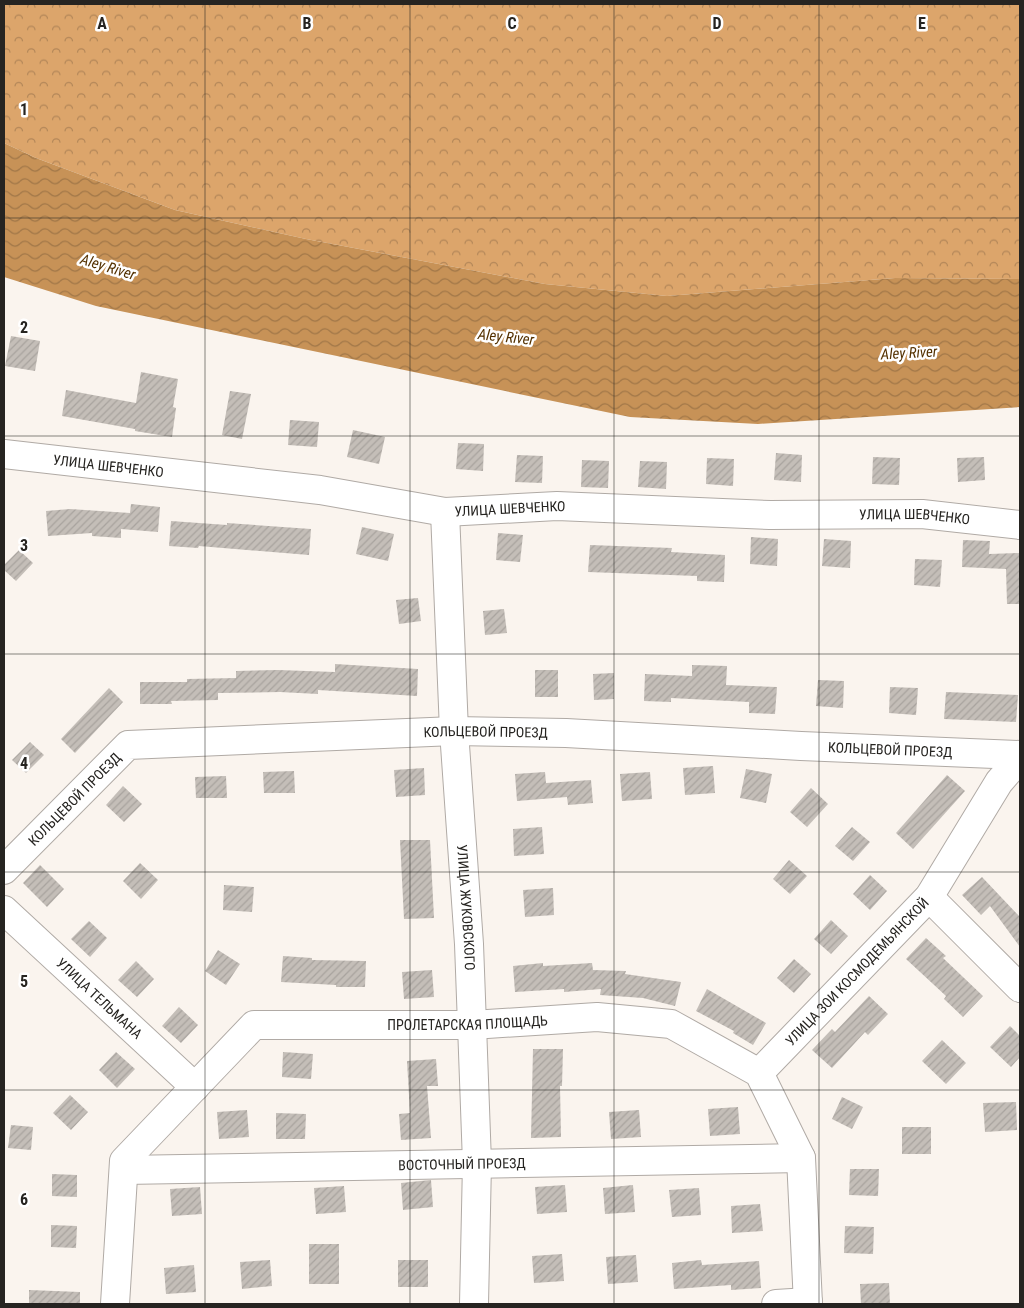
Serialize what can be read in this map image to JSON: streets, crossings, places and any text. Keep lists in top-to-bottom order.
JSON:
{
  "streets": {
    "street": [
      "УЛИЦА ШЕВЧЕНКО",
      "КОЛЬЦЕВОЙ ПРОЕЗД",
      "УЛИЦА ЖУКОВСКОГО",
      "УЛИЦА ЗОИ КОСМОДЕМЬЯНСКОЙ",
      "УЛИЦА ТЕЛЬМАНА",
      "ПРОЛЕТАРСКАЯ ПЛОЩАДЬ",
      "ВОСТОЧНЫЙ ПРОЕЗД"
    ]
  },
  "crossings": [
    ["УЛИЦА ШЕВЧЕНКО", "УЛИЦА ЖУКОВСКОГО"],
    ["КОЛЬЦЕВОЙ ПРОЕЗД", "УЛИЦА ЖУКОВСКОГО"],
    ["КОЛЬЦЕВОЙ ПРОЕЗД", "УЛИЦА ЗОИ КОСМОДЕМЬЯНСКОЙ"],
    ["УЛИЦА ЖУКОВСКОГО", "ПРОЛЕТАРСКАЯ ПЛОЩАДЬ"],
    ["УЛИЦА ЖУКОВСКОГО", "ВОСТОЧНЫЙ ПРОЕЗД"],
    ["УЛИЦА ЗОИ КОСМОДЕМЬЯНСКОЙ", "ПРОЛЕТАРСКАЯ ПЛОЩАДЬ"],
    ["УЛИЦА ТЕЛЬМАНА", "ПРОЛЕТАРСКАЯ ПЛОЩАДЬ"],
    ["ПРОЛЕТАРСКАЯ ПЛОЩАДЬ", "ВОСТОЧНЫЙ ПРОЕЗД"]
  ],
  "water": ["Aley River"],
  "grid": {
    "columns": [
      "A",
      "B",
      "C",
      "D",
      "E"
    ],
    "rows": [
      "1",
      "2",
      "3",
      "4",
      "5",
      "6"
    ]
  }
}
